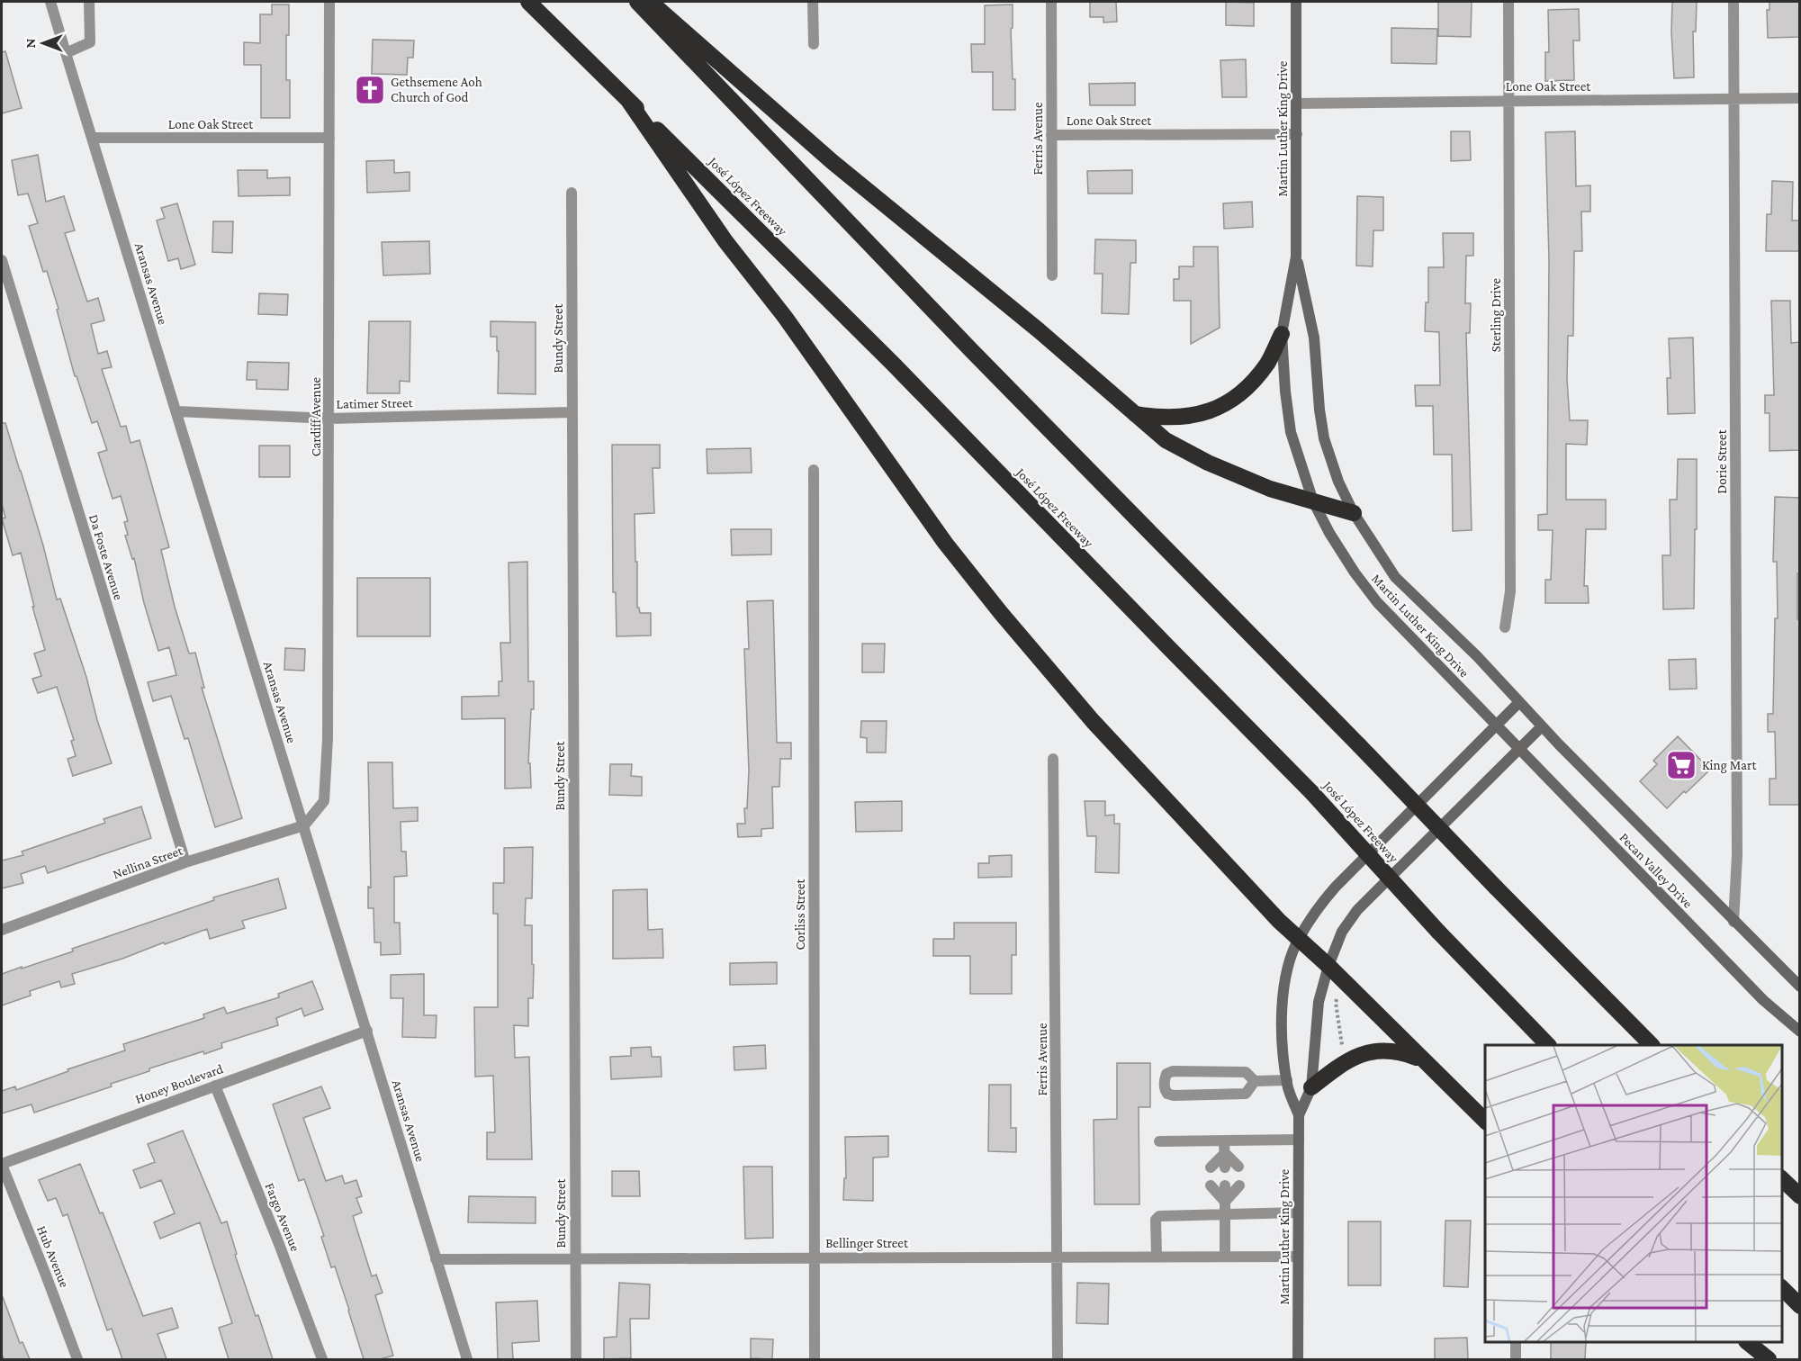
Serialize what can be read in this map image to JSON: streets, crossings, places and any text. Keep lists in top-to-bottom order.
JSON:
{
  "streets": {
    "highway": ["José López Freeway"],
    "main road": ["Martin Luther King Drive", "Pecan Valley Drive"],
    "street": [
      "Lone Oak Street",
      "Ferris Avenue",
      "Aransas Avenue",
      "Sterling Drive",
      "Bundy Street",
      "Latimer Street",
      "Cardiff Avenue",
      "Dorie Street",
      "Da Foste Avenue",
      "Nellina Street",
      "Corliss Street",
      "Honey Boulevard",
      "Fargo Avenue",
      "Bellinger Street",
      "Hub Avenue"
    ]
  },
  "crossings": [
    ["Lone Oak Street", "Martin Luther King Drive"],
    ["Lone Oak Street", "Ferris Avenue"],
    ["Lone Oak Street", "Aransas Avenue"],
    ["Lone Oak Street", "Sterling Drive"],
    ["Lone Oak Street", "Cardiff Avenue"],
    ["Lone Oak Street", "Dorie Street"],
    ["Martin Luther King Drive", "Pecan Valley Drive"],
    ["Martin Luther King Drive", "Bellinger Street"],
    ["Ferris Avenue", "Bellinger Street"],
    ["Aransas Avenue", "Latimer Street"],
    ["Aransas Avenue", "Cardiff Avenue"],
    ["Aransas Avenue", "Nellina Street"],
    ["Aransas Avenue", "Honey Boulevard"],
    ["Aransas Avenue", "Bellinger Street"],
    ["Bundy Street", "Latimer Street"],
    ["Bundy Street", "Bellinger Street"],
    ["Latimer Street", "Cardiff Avenue"],
    ["Cardiff Avenue", "Nellina Street"],
    ["Dorie Street", "Pecan Valley Drive"],
    ["Da Foste Avenue", "Nellina Street"],
    ["Corliss Street", "Bellinger Street"],
    ["Honey Boulevard", "Fargo Avenue"],
    ["Honey Boulevard", "Hub Avenue"]
  ],
  "places": {
    "church": ["Gethsemene Aoh Church of God"],
    "supermarket": ["King Mart"]
  },
  "north": "left"
}
